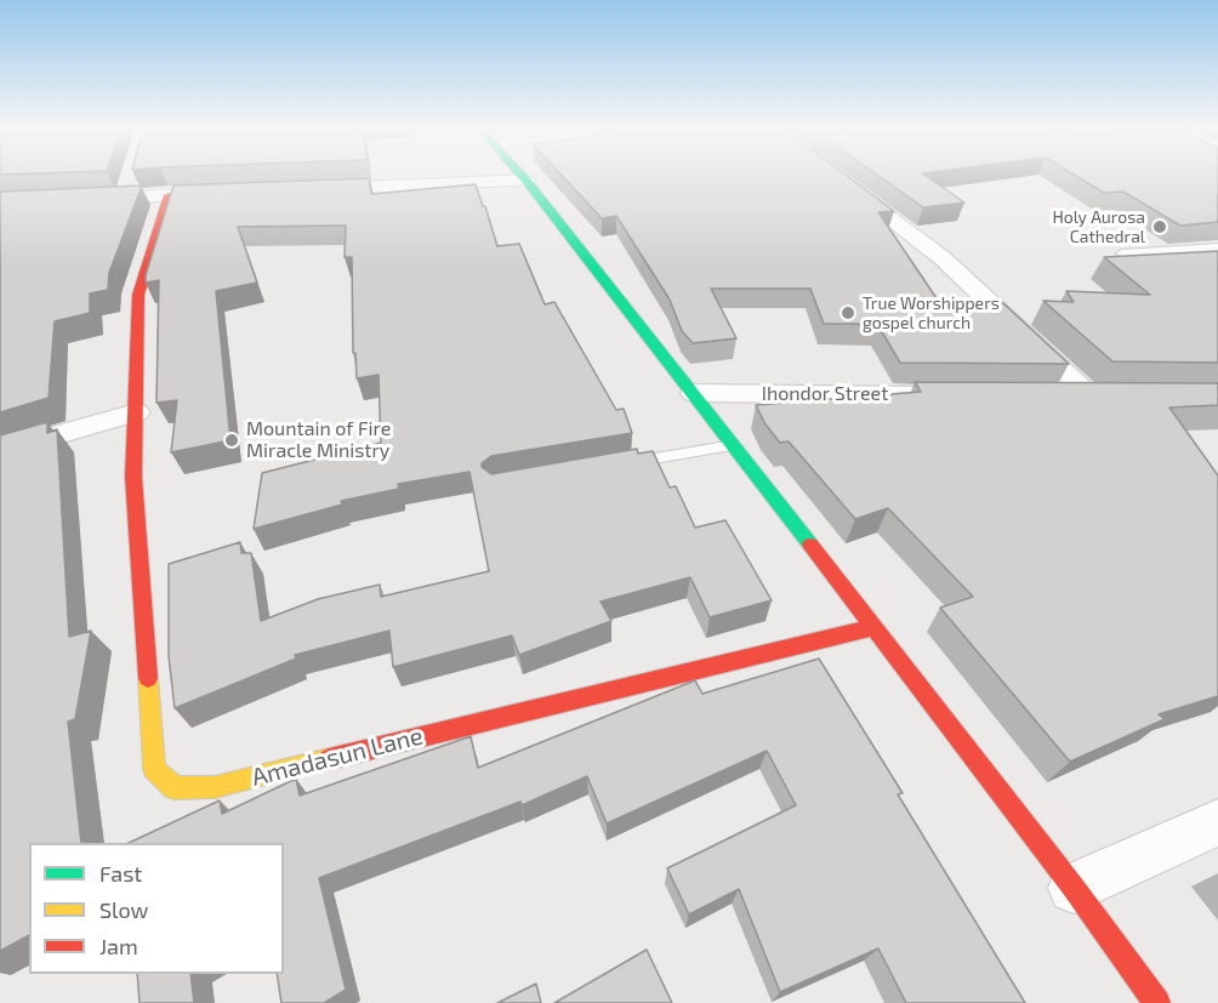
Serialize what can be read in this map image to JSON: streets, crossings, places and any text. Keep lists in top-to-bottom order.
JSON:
{
  "streets": {
    "street": ["Ihondor Street", "Amadasun Lane"]
  },
  "places": ["Holy Aurosa Cathedral", "True Worshippers gospel church", "Mountain of Fire Miracle Ministry"],
  "legend": ["Fast", "Slow", "Jam"]
}
